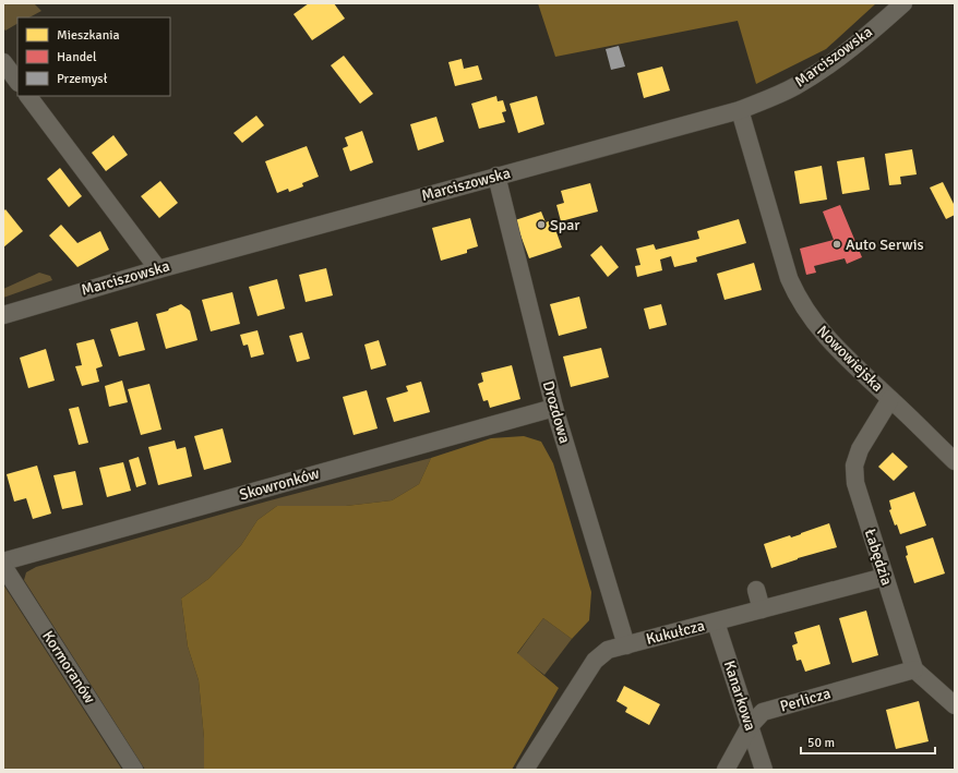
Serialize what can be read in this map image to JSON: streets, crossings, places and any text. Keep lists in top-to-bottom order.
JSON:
{
  "streets": {
    "street": [
      "Marciszowska",
      "Nowowiejska",
      "Drozdowa",
      "Skowronków",
      "Łabędzia",
      "Kukułcza",
      "Kormoranów",
      "Kanarkowa",
      "Perlicza"
    ]
  },
  "crossings": [
    ["Marciszowska", "Nowowiejska"],
    ["Marciszowska", "Drozdowa"],
    ["Nowowiejska", "Łabędzia"],
    ["Drozdowa", "Skowronków"],
    ["Drozdowa", "Kukułcza"],
    ["Łabędzia", "Kukułcza"],
    ["Łabędzia", "Perlicza"],
    ["Kukułcza", "Kanarkowa"],
    ["Kanarkowa", "Perlicza"]
  ],
  "places": ["Spar", "Auto Serwis"],
  "legend": ["Mieszkania", "Handel", "Przemysł"],
  "scale_bar": "50 m"
}
